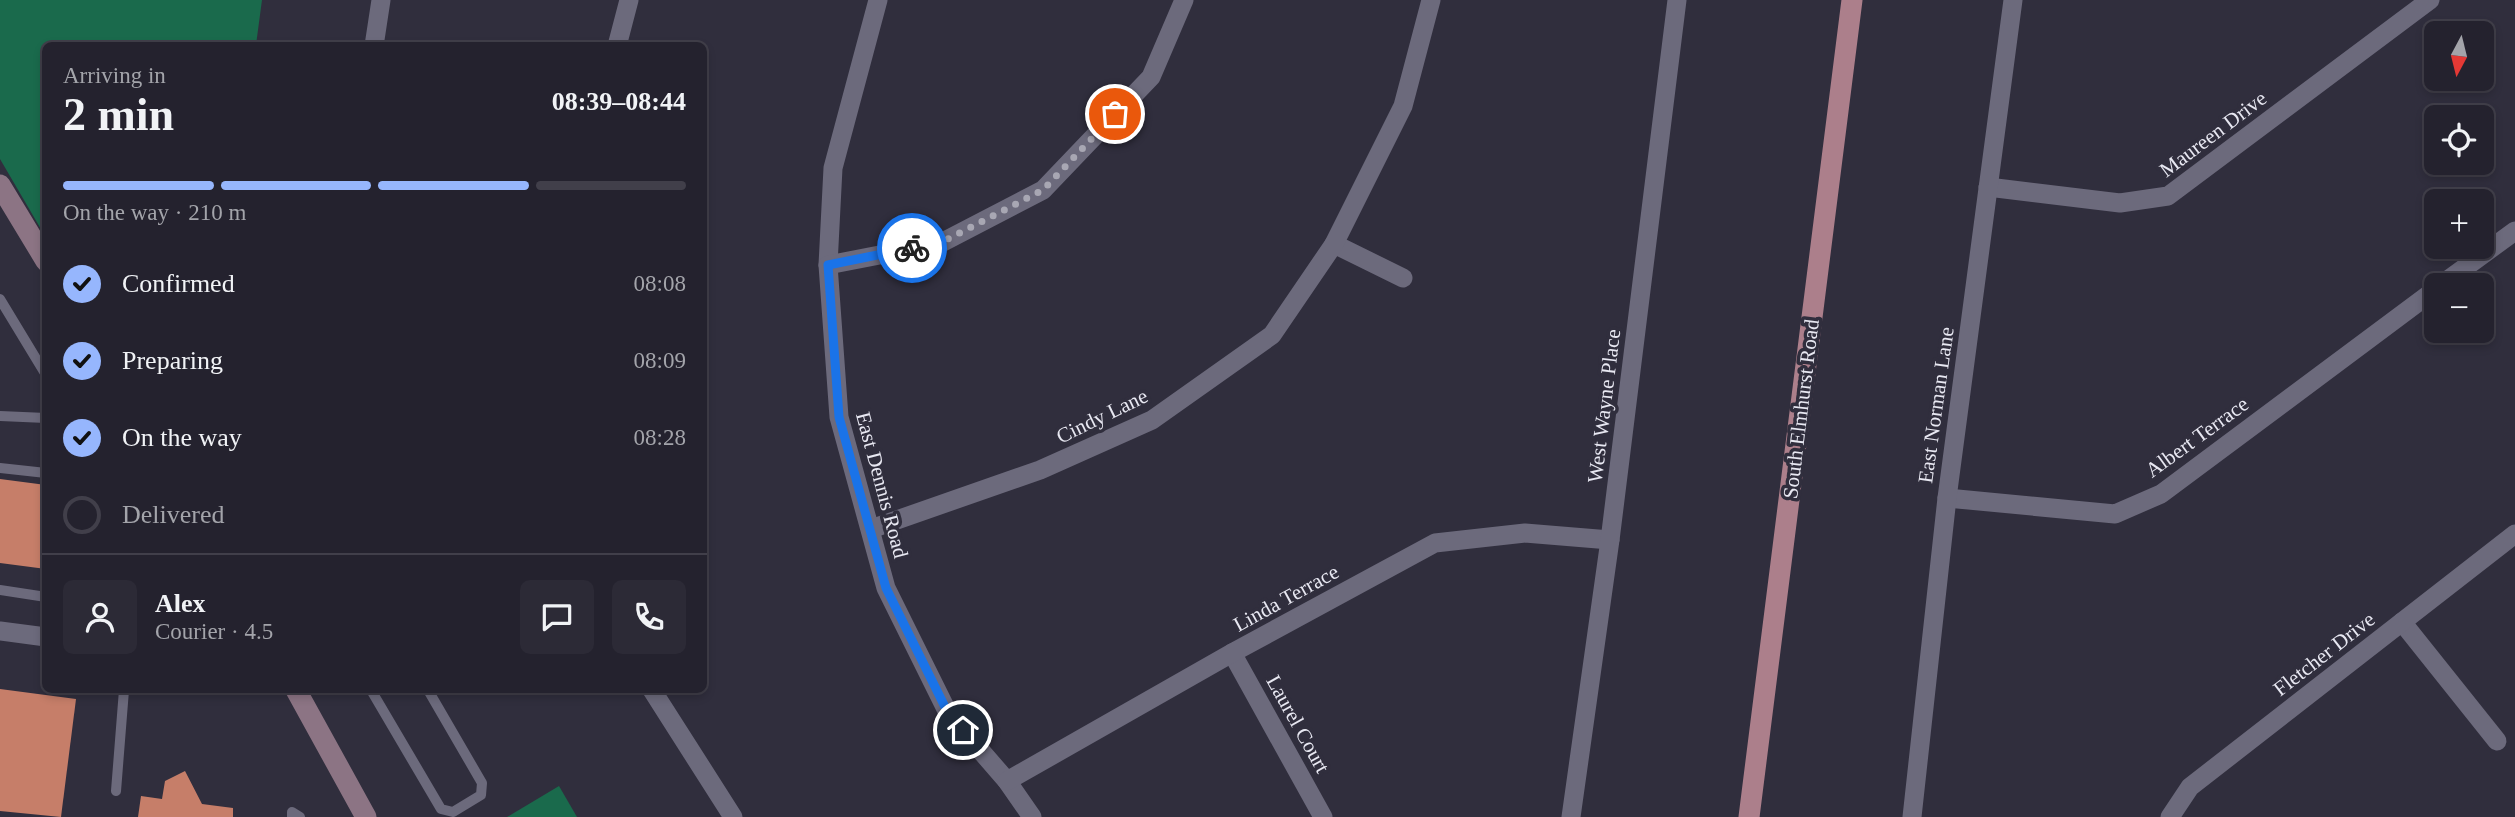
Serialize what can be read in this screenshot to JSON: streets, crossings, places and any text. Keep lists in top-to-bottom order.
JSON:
{
  "streets": {
    "main road": ["South Elmhurst Road"],
    "street": [
      "Maureen Drive",
      "East Norman Lane",
      "West Wayne Place",
      "Cindy Lane",
      "Albert Terrace",
      "East Dennis Road",
      "Linda Terrace",
      "Fletcher Drive",
      "Laurel Court"
    ]
  },
  "crossings": [
    ["Maureen Drive", "East Norman Lane"],
    ["East Norman Lane", "Albert Terrace"],
    ["West Wayne Place", "Linda Terrace"],
    ["Cindy Lane", "East Dennis Road"],
    ["East Dennis Road", "Linda Terrace"],
    ["Linda Terrace", "Laurel Court"]
  ],
  "north": "bottom",
  "page": {
    "map_buttons": ["+", "−"],
    "heading": ["2 min", "Arriving in", "08:39–08:44"],
    "panel": ["Alex", "Courier · 4.5"],
    "bar": "On the way · 210 m",
    "list": [
      ["Confirmed", "08:08"],
      ["Preparing", "08:09"],
      ["On the way", "08:28"],
      "Delivered"
    ]
  }
}
